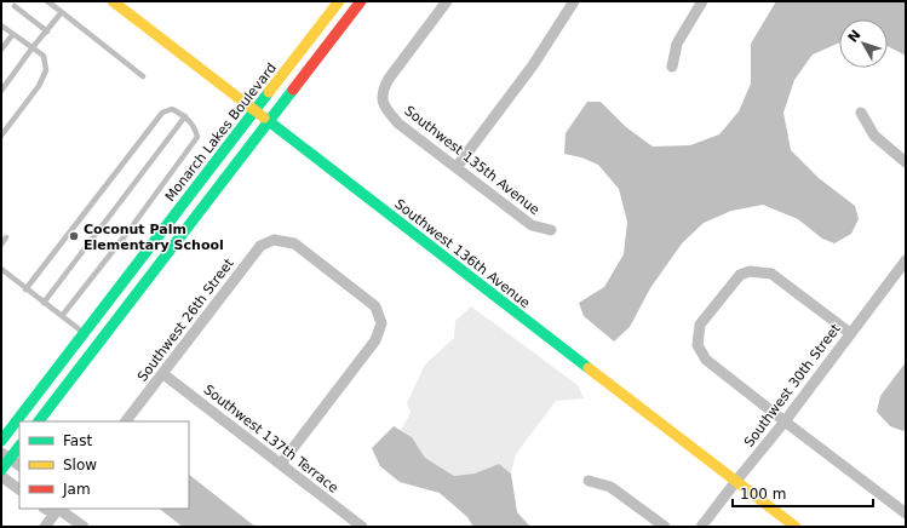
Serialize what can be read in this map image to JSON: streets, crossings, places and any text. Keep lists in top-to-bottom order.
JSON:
{
  "streets": {
    "street": [
      "Monarch Lakes Boulevard",
      "Southwest 135th Avenue",
      "Southwest 136th Avenue",
      "Southwest 26th Street",
      "Southwest 30th Street",
      "Southwest 137th Terrace"
    ]
  },
  "crossings": [
    ["Monarch Lakes Boulevard", "Southwest 136th Avenue"],
    ["Southwest 136th Avenue", "Southwest 30th Street"],
    ["Southwest 26th Street", "Southwest 137th Terrace"]
  ],
  "places": ["Coconut Palm Elementary School"],
  "legend": ["Fast", "Slow", "Jam"],
  "scale_bar": "100 m",
  "north": "top left"
}
